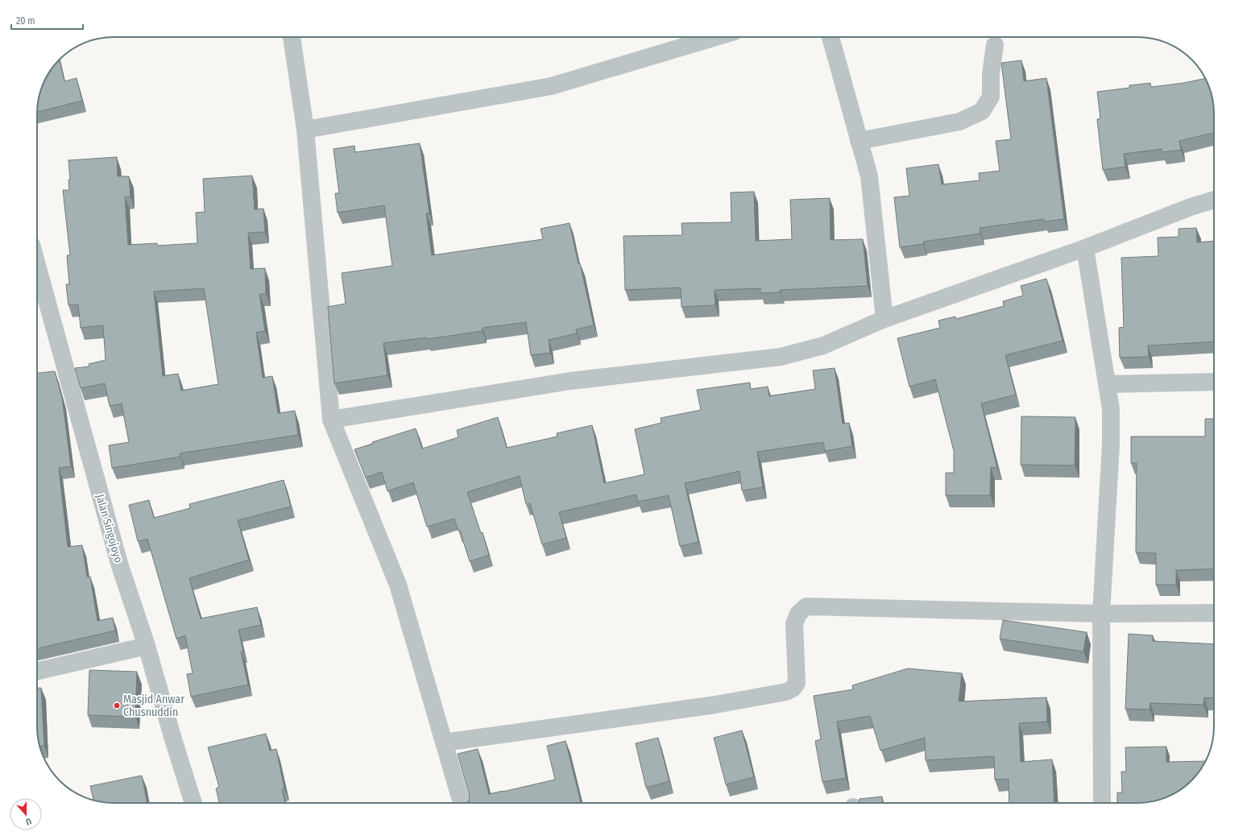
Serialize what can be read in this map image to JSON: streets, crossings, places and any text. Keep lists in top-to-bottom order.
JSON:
{
  "streets": {
    "street": ["Jalan Singojoyo"]
  },
  "places": ["Masjid Anwar Chusnuddin"],
  "scale_bar": "20 m",
  "north": "bottom"
}
